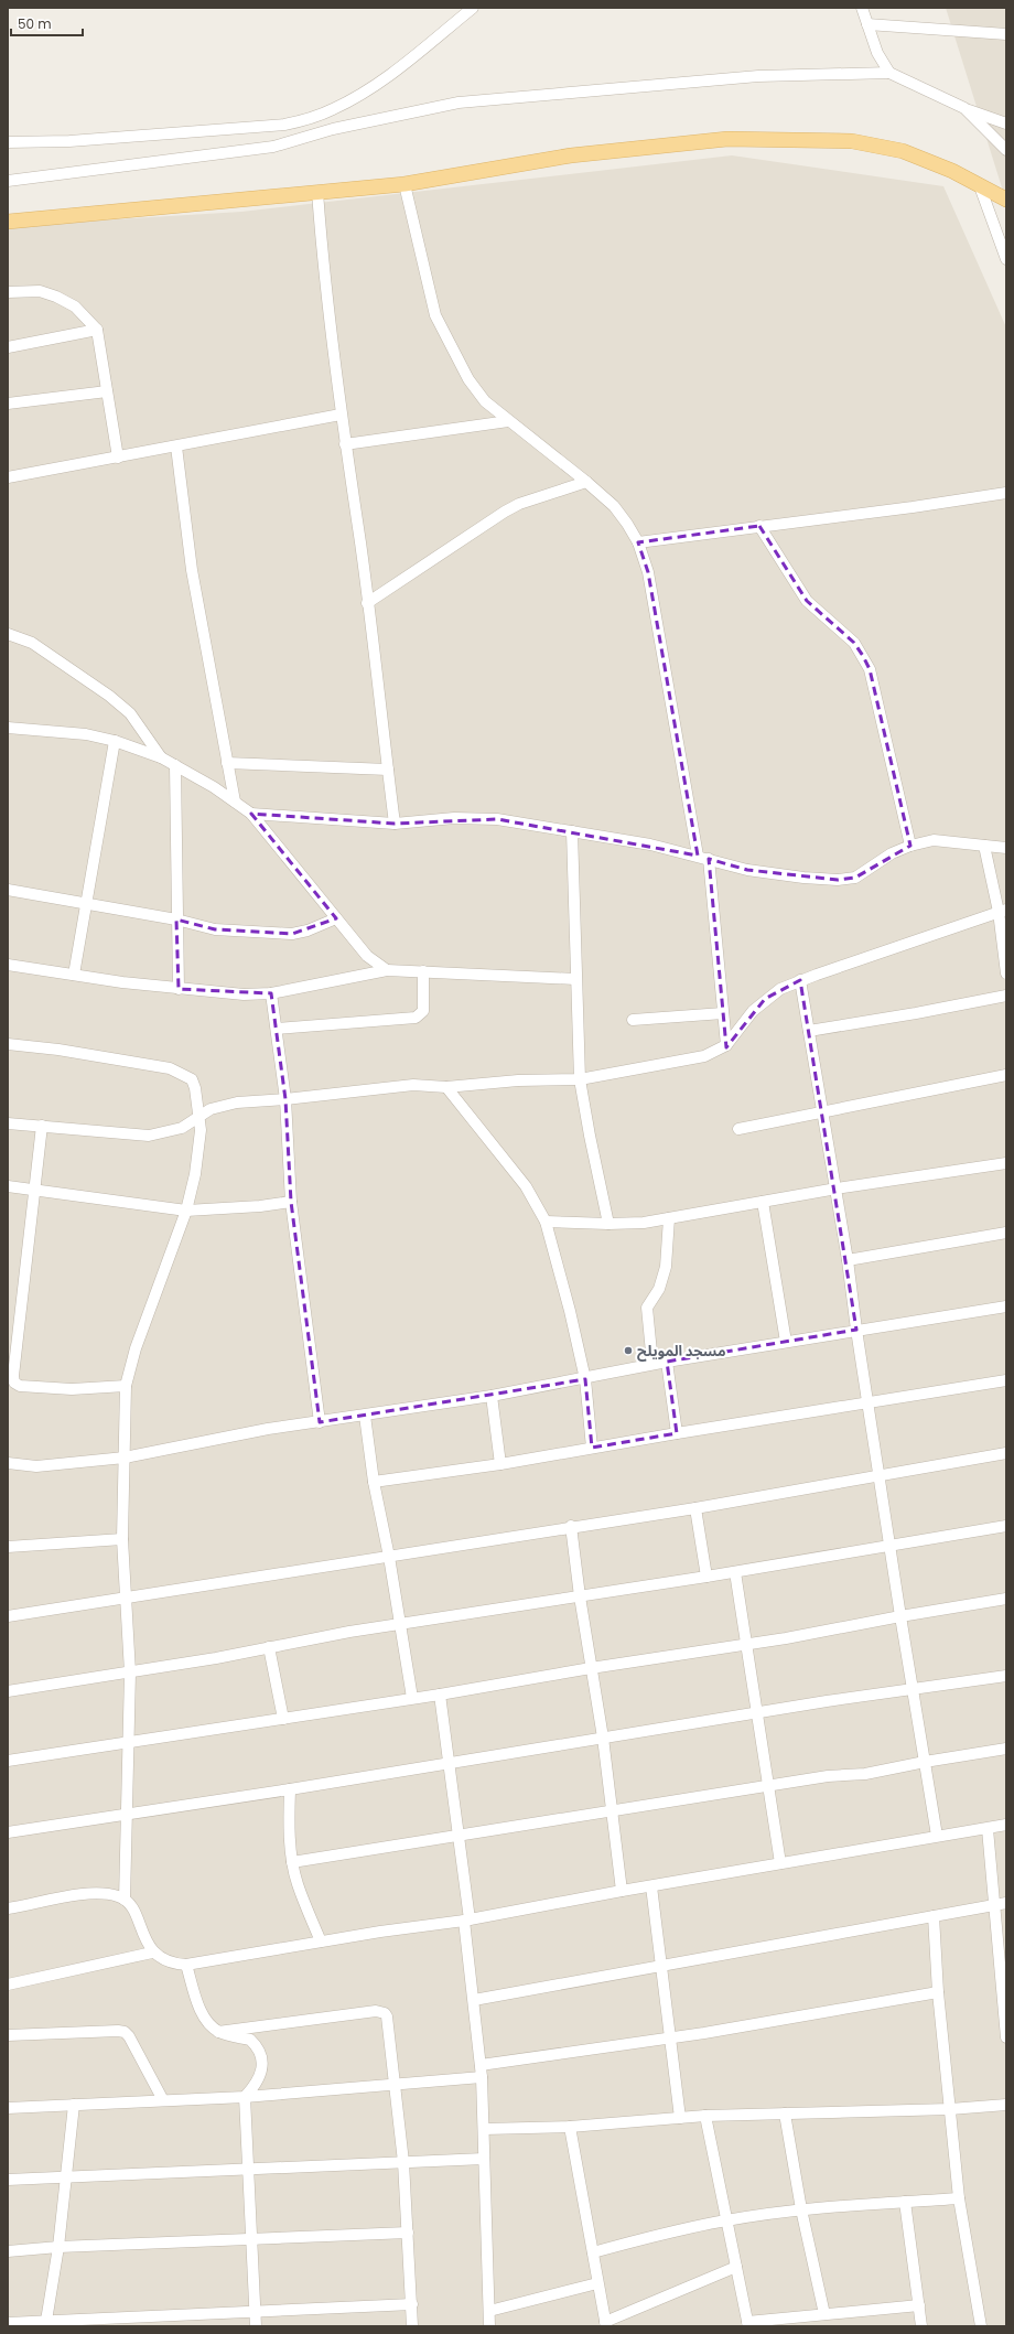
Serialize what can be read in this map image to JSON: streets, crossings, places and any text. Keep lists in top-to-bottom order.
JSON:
{
  "places": ["مسجد المويلح"],
  "scale_bar": "50 m"
}
